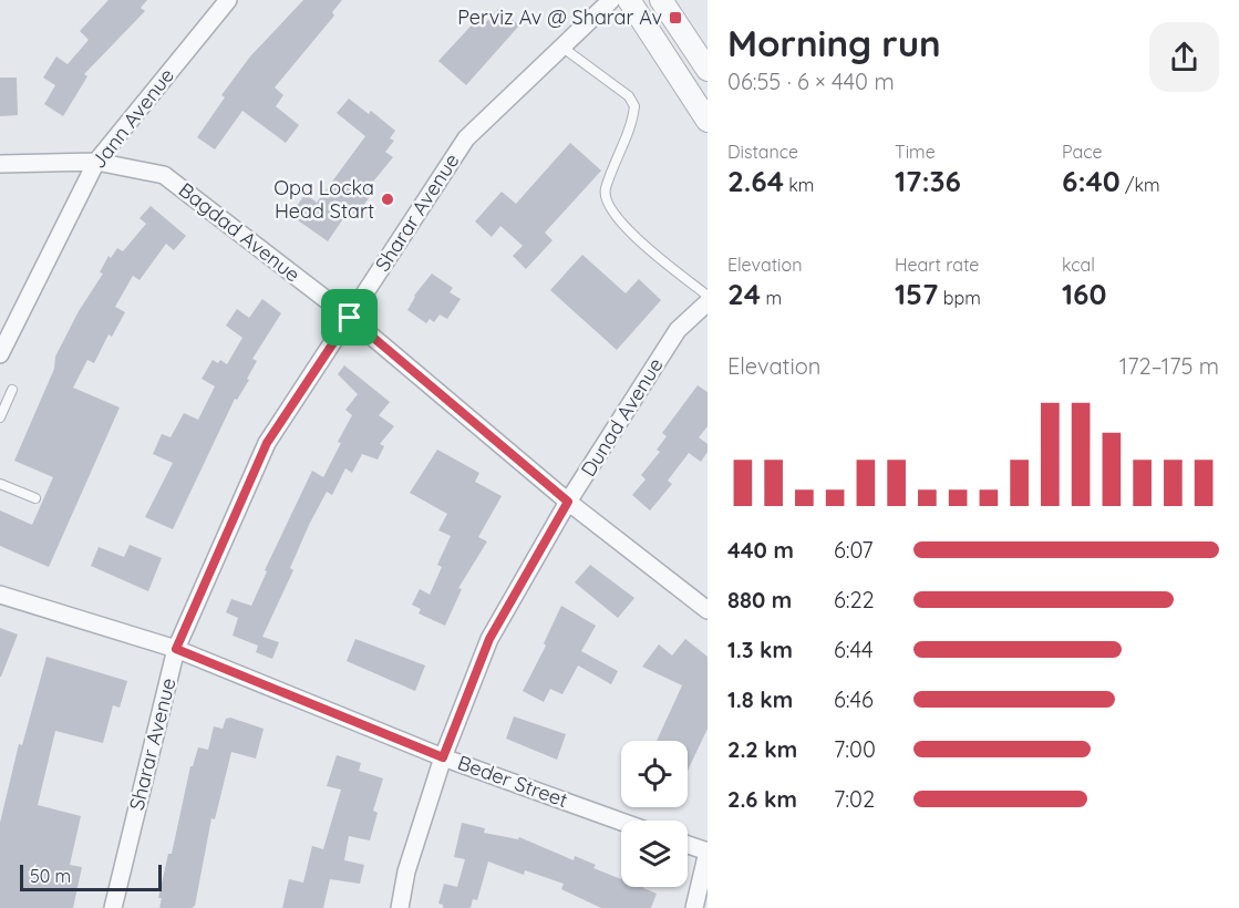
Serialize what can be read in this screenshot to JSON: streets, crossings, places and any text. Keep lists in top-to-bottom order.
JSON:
{
  "streets": {
    "street": [
      "Jann Avenue",
      "Sharar Avenue",
      "Bagdad Avenue",
      "Dunad Avenue",
      "Beder Street"
    ]
  },
  "crossings": [
    ["Jann Avenue", "Bagdad Avenue"],
    ["Sharar Avenue", "Bagdad Avenue"],
    ["Sharar Avenue", "Beder Street"],
    ["Bagdad Avenue", "Dunad Avenue"],
    ["Dunad Avenue", "Beder Street"]
  ],
  "places": {
    "transit": ["Perviz Av @ Sharar Av"],
    "other": ["Opa Locka Head Start"]
  },
  "scale_bar": "50 m",
  "page": {
    "heading": ["Morning run", "06:55 · 6 × 440 m"],
    "stats": [
      ["Distance", "2.64 km"],
      ["Time", "17:36"],
      ["Pace", "6:40 /km"],
      ["Elevation", "24 m"],
      ["Heart rate", "157 bpm"],
      ["kcal", "160"]
    ],
    "chart": ["Elevation", "172–175 m"],
    "list": [
      {
        "name": "440 m",
        "note": "6:07"
      },
      {
        "name": "880 m",
        "note": "6:22"
      },
      {
        "name": "1.3 km",
        "note": "6:44"
      },
      {
        "name": "1.8 km",
        "note": "6:46"
      },
      {
        "name": "2.2 km",
        "note": "7:00"
      },
      {
        "name": "2.6 km",
        "note": "7:02"
      }
    ],
    "scale": "50 m"
  }
}
